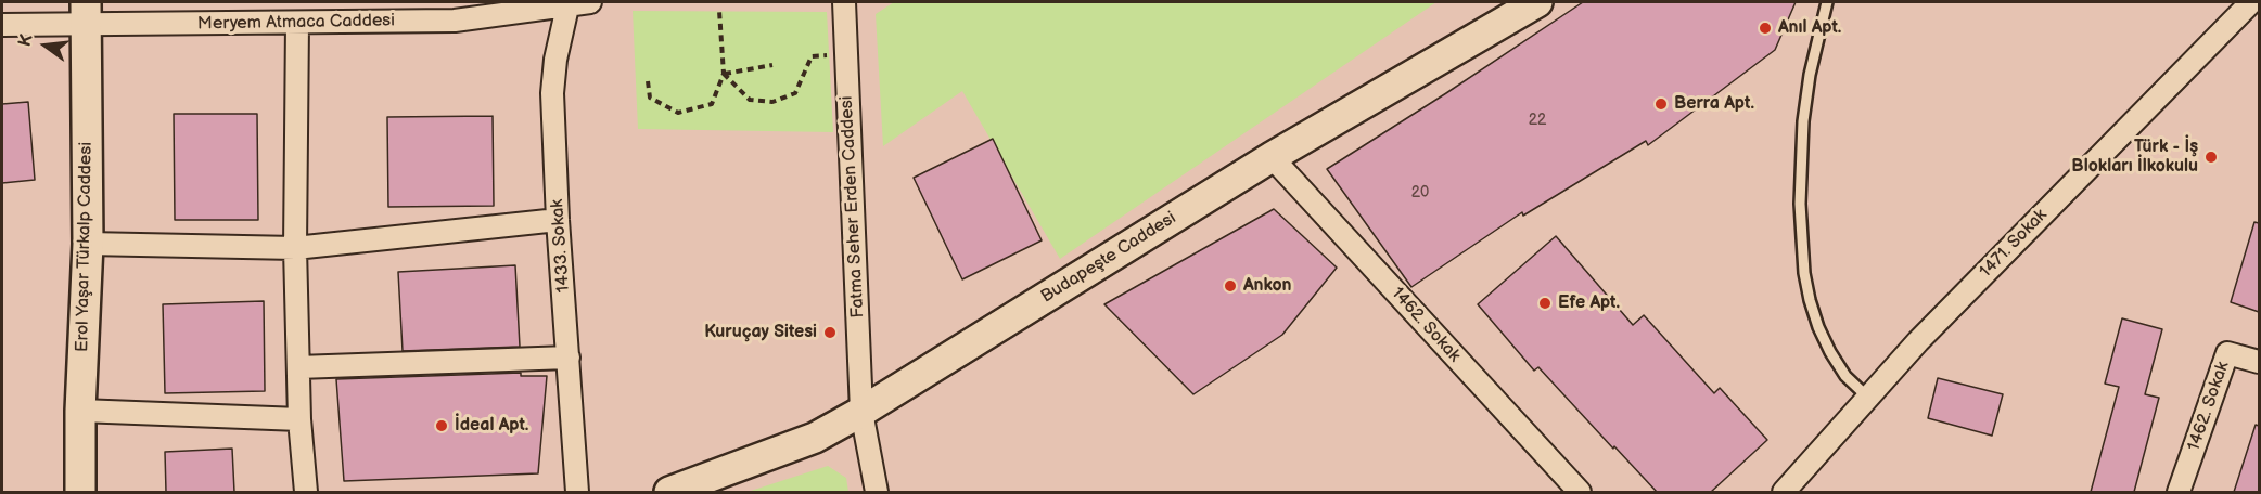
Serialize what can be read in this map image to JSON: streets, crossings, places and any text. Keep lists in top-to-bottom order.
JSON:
{
  "streets": {
    "street": [
      "Meryem Atmaca Caddesi",
      "Fatma Seher Erden Caddesi",
      "1471. Sokak",
      "1433. Sokak",
      "Erol Yaşar Türkalp Caddesi",
      "Budapeşte Caddesi",
      "1462. Sokak"
    ]
  },
  "crossings": [
    ["Meryem Atmaca Caddesi", "1433. Sokak"],
    ["Meryem Atmaca Caddesi", "Erol Yaşar Türkalp Caddesi"],
    ["Fatma Seher Erden Caddesi", "Budapeşte Caddesi"],
    ["Budapeşte Caddesi", "1462. Sokak"]
  ],
  "places": [
    "Anıl Apt.",
    "Berra Apt.",
    "Türk - İş Blokları İlkokulu",
    "Ankon",
    "Efe Apt.",
    "Kuruçay Sitesi",
    "İdeal Apt."
  ],
  "house_numbers": ["22", "20"],
  "north": "left"
}
